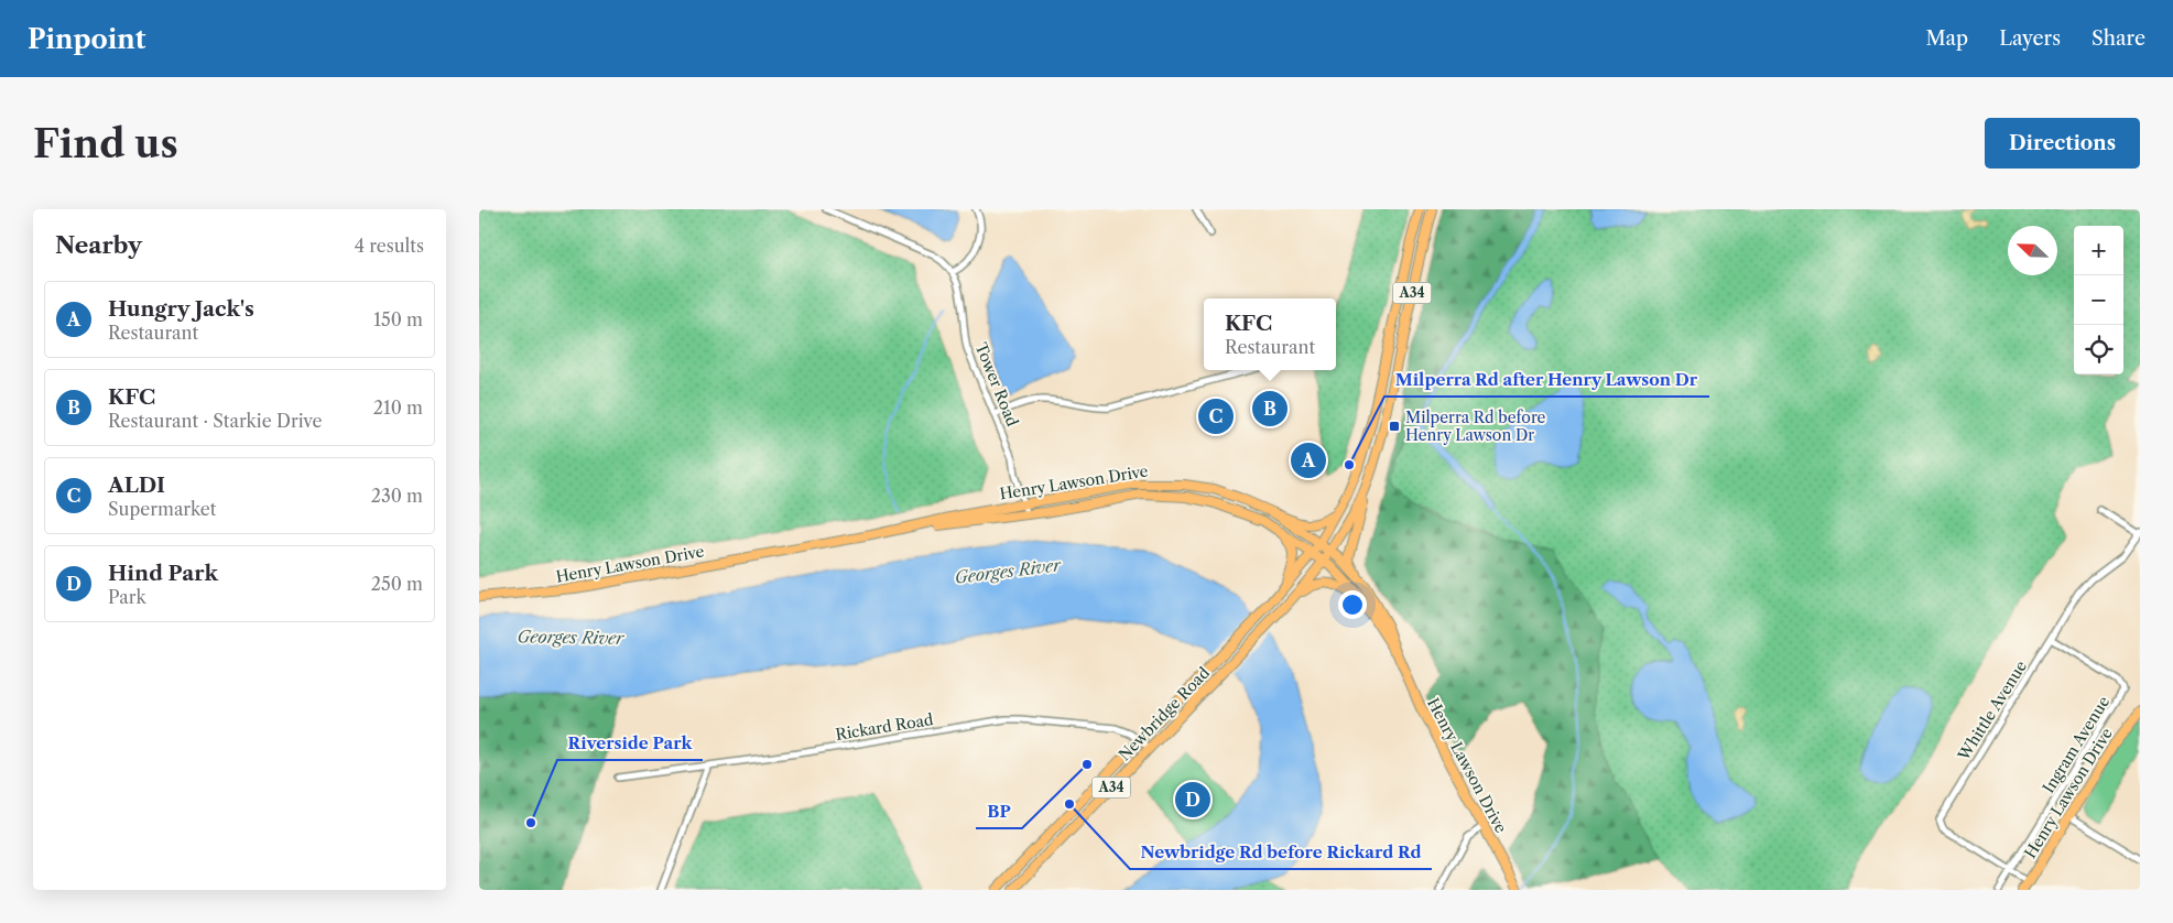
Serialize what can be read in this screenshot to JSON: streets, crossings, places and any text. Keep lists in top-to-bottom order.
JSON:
{
  "streets": {
    "main road": ["A34", "Henry Lawson Drive", "Newbridge Road"],
    "street": [
      "Tower Road",
      "Whittle Avenue",
      "Rickard Road",
      "Ingram Avenue"
    ]
  },
  "crossings": [
    ["A34", "Henry Lawson Drive"],
    ["A34", "Newbridge Road"],
    ["Tower Road", "Henry Lawson Drive"],
    ["Henry Lawson Drive", "Whittle Avenue"],
    ["Henry Lawson Drive", "Newbridge Road"],
    ["Whittle Avenue", "Ingram Avenue"],
    ["Newbridge Road", "Rickard Road"]
  ],
  "water": ["Georges River"],
  "places": {
    "transit": ["Milperra Rd before Henry Lawson Dr"],
    "other": [
      "Milperra Rd after Henry Lawson Dr",
      "BP",
      "Newbridge Rd before Rickard Rd",
      "Riverside Park"
    ]
  },
  "north": "top left",
  "page": {
    "header": "Pinpoint",
    "nav": ["Map", "Layers", "Share"],
    "buttons": "Directions",
    "title": "Find us",
    "heading": ["Nearby", "4 results"],
    "map_buttons": ["+", "−"],
    "list": [
      {
        "mark": "A",
        "name": "Hungry Jack's",
        "note": "Restaurant",
        "value": "150 m"
      },
      {
        "mark": "B",
        "name": "KFC",
        "note": "Restaurant · Starkie Drive",
        "value": "210 m"
      },
      {
        "mark": "C",
        "name": "ALDI",
        "note": "Supermarket",
        "value": "230 m"
      },
      {
        "mark": "D",
        "name": "Hind Park",
        "note": "Park",
        "value": "250 m"
      }
    ],
    "popup": ["KFC", "Restaurant"],
    "pins": [
      "B",
      "C",
      "A",
      "D"
    ]
  }
}
